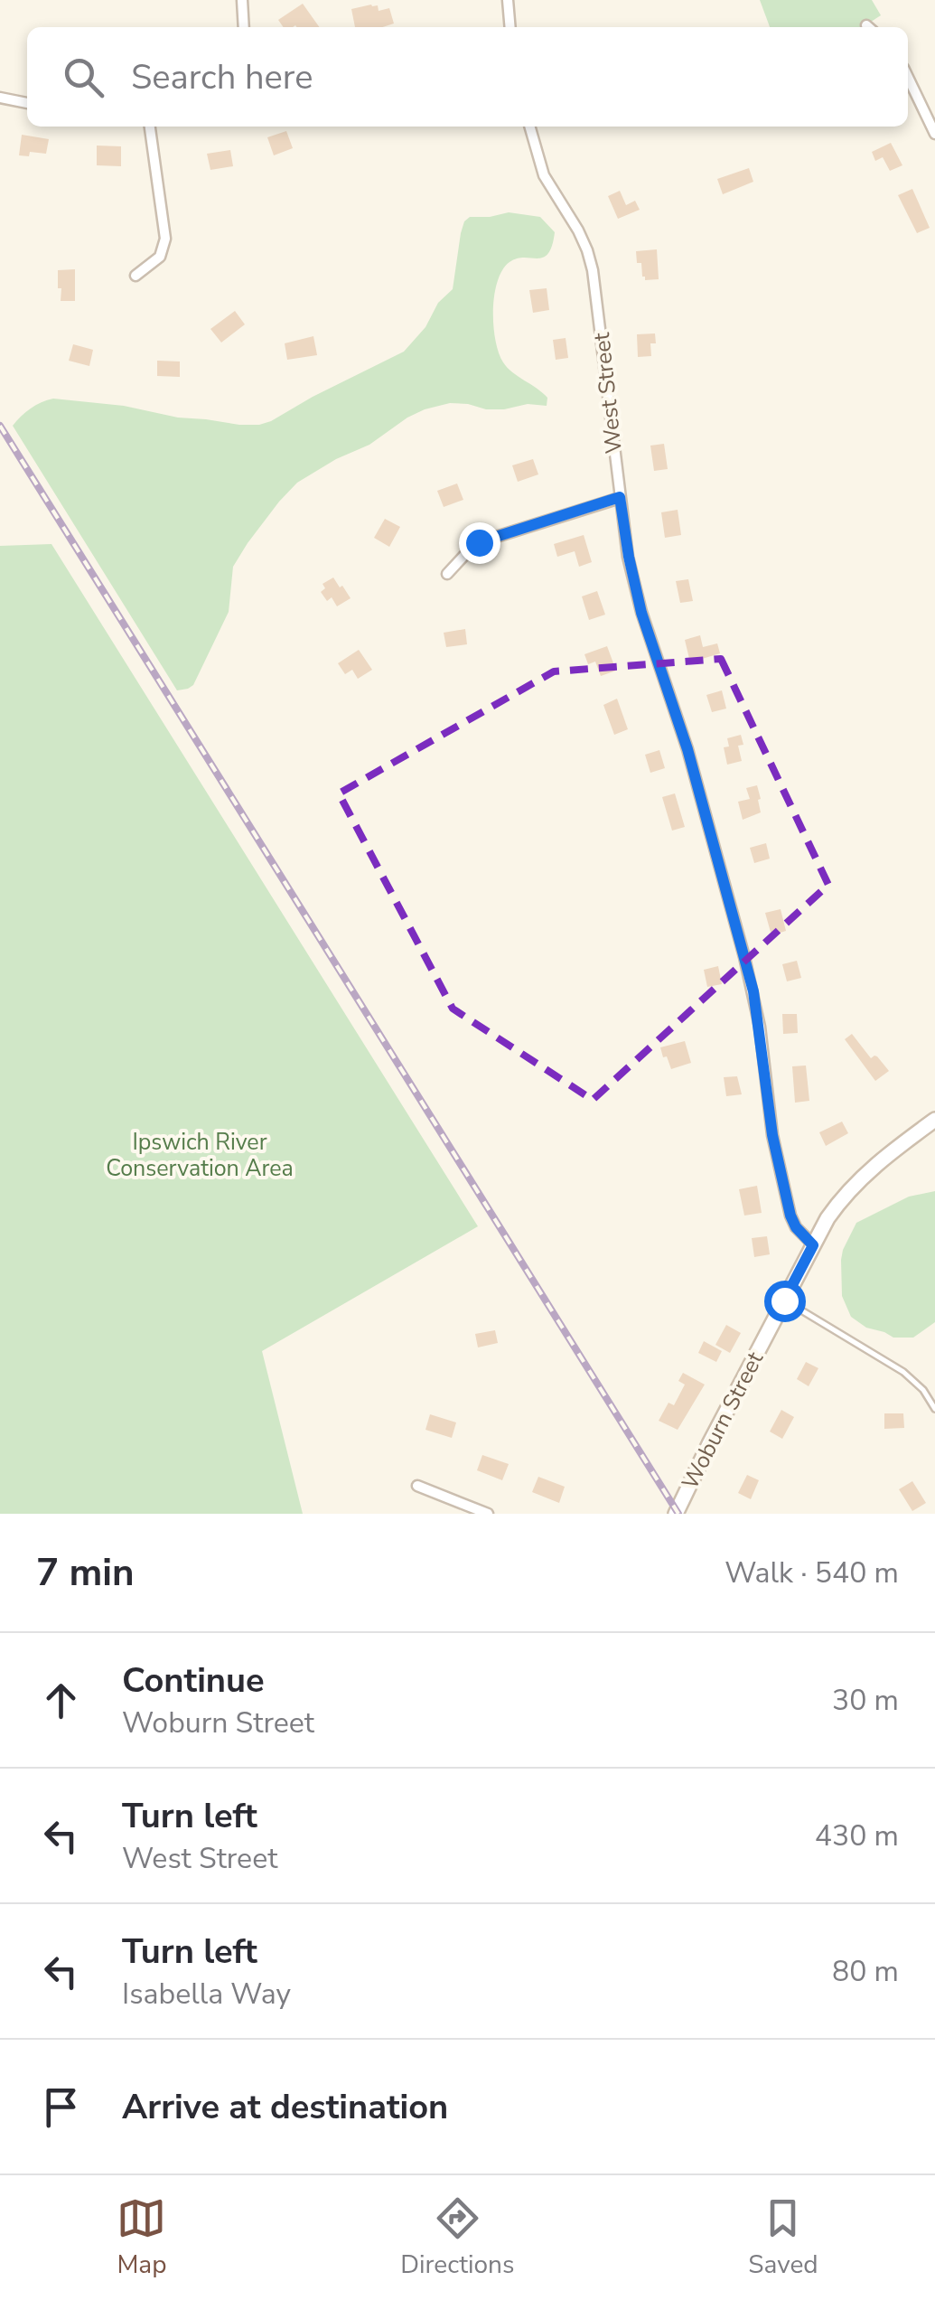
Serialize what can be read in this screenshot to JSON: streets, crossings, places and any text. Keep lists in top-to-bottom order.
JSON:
{
  "streets": {
    "street": ["West Street", "Woburn Street"]
  },
  "crossings": [
    ["West Street", "Woburn Street"]
  ],
  "parks": ["Ipswich River Conservation Area"],
  "page": {
    "search": "Search here",
    "heading": ["7 min", "Walk · 540 m"],
    "list": [
      ["Continue", "Woburn Street", "30 m"],
      ["Turn left", "West Street", "430 m"],
      ["Turn left", "Isabella Way", "80 m"],
      "Arrive at destination"
    ],
    "nav": ["Map", "Directions", "Saved"]
  }
}
